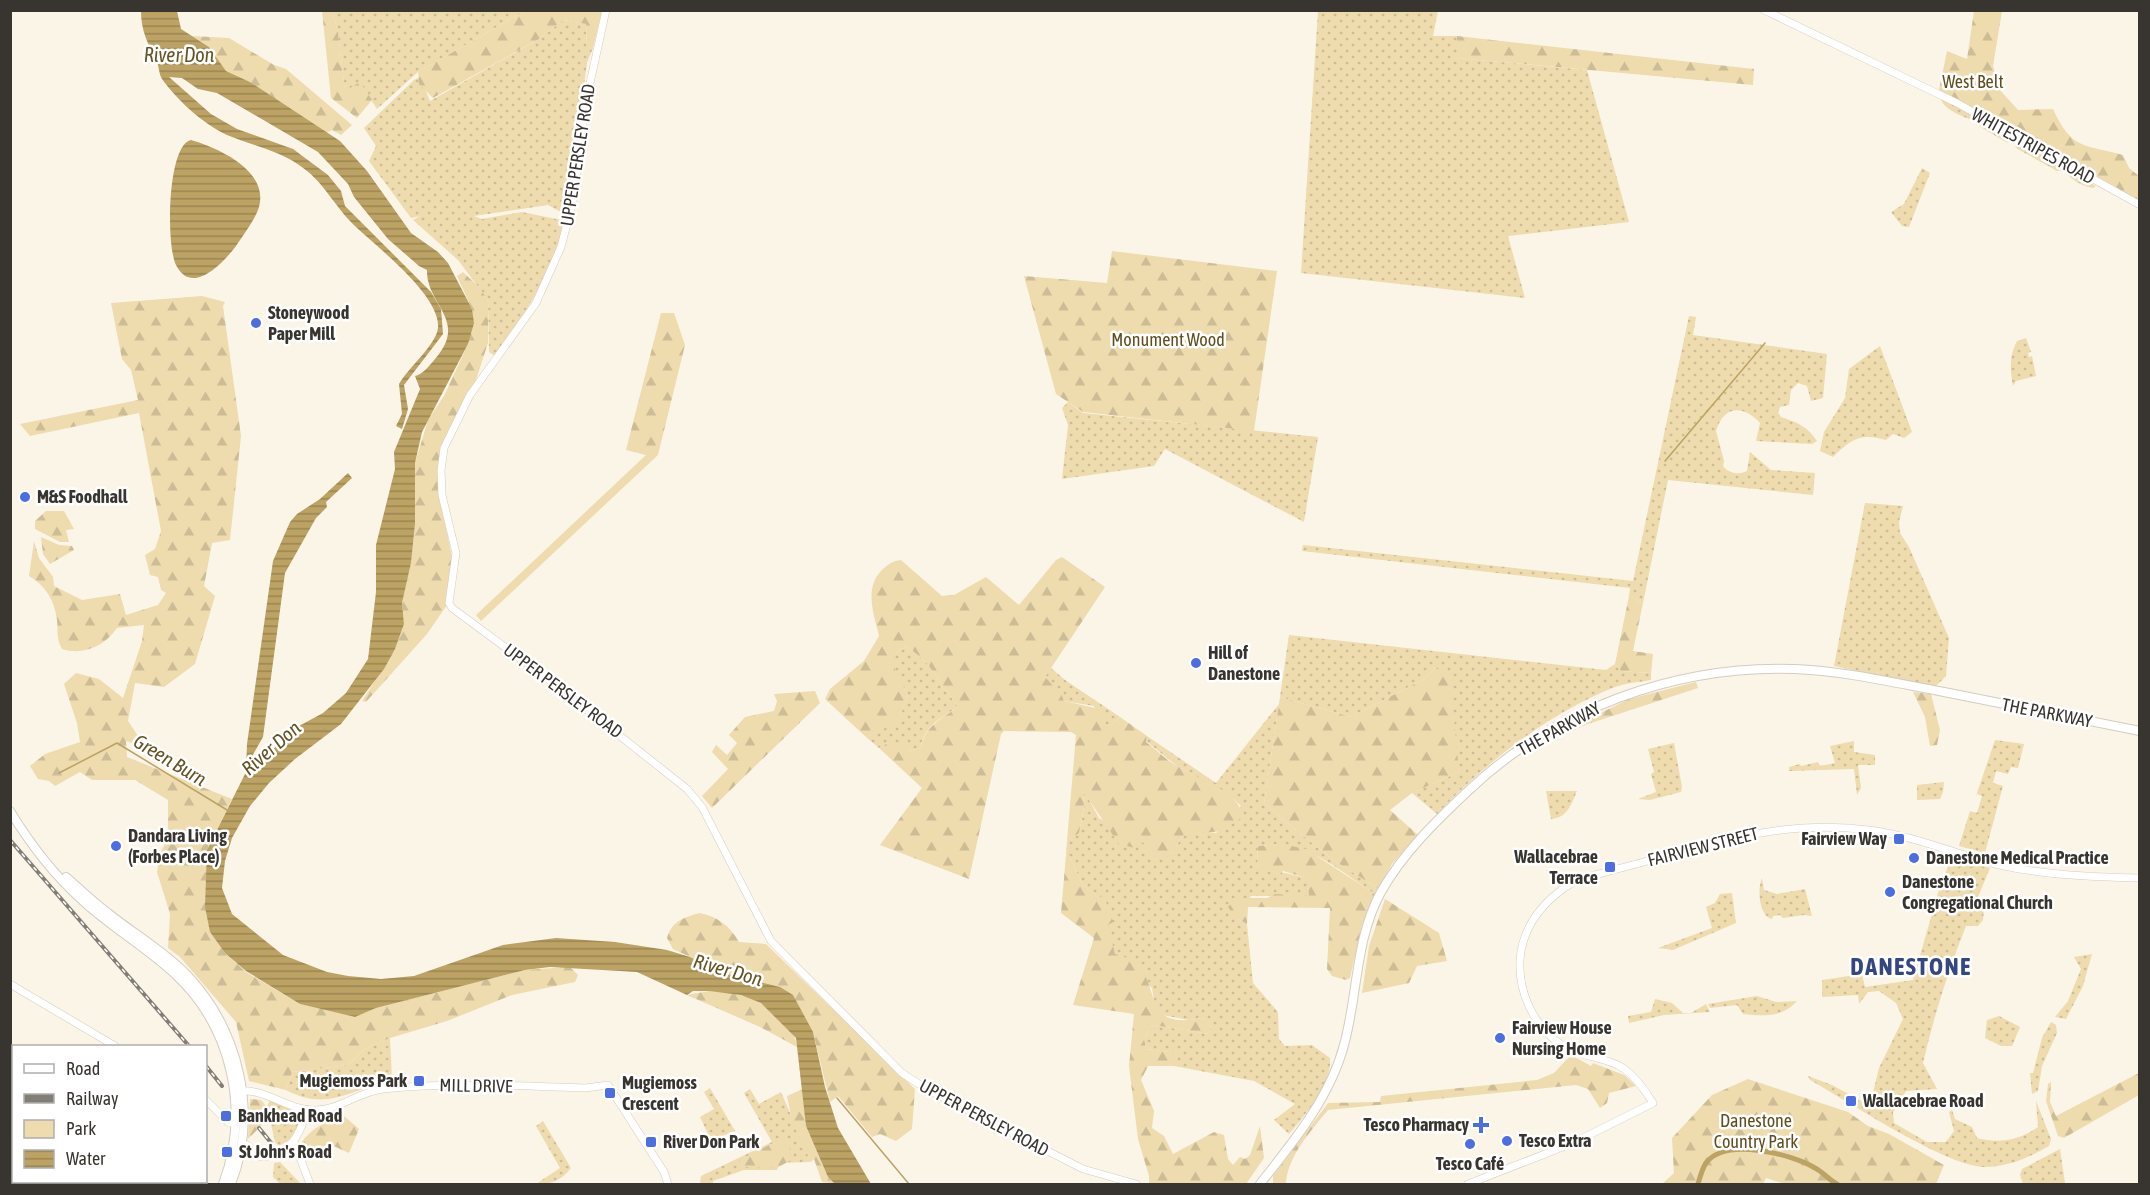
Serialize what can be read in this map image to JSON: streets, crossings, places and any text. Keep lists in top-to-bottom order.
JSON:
{
  "streets": {
    "main road": ["THE PARKWAY"],
    "street": [
      "WHITESTRIPES ROAD",
      "UPPER PERSLEY ROAD",
      "FAIRVIEW STREET",
      "MILL DRIVE"
    ]
  },
  "districts": ["DANESTONE"],
  "water": ["River Don", "Green Burn"],
  "parks": ["West Belt", "Monument Wood", "Danestone Country Park"],
  "places": {
    "other": [
      "Stoneywood Paper Mill",
      "M&S Foodhall",
      "Hill of Danestone",
      "Dandara Living (Forbes Place)",
      "Danestone Medical Practice",
      "Danestone Congregational Church",
      "Fairview House Nursing Home",
      "Tesco Extra",
      "Tesco Café"
    ],
    "transit": [
      "Fairview Way",
      "Wallacebrae Terrace",
      "Mugiemoss Park",
      "Mugiemoss Crescent",
      "Wallacebrae Road",
      "Bankhead Road",
      "River Don Park",
      "St John's Road"
    ],
    "health": ["Tesco Pharmacy"]
  },
  "legend": [
    "Road",
    "Railway",
    "Park",
    "Water"
  ]
}
